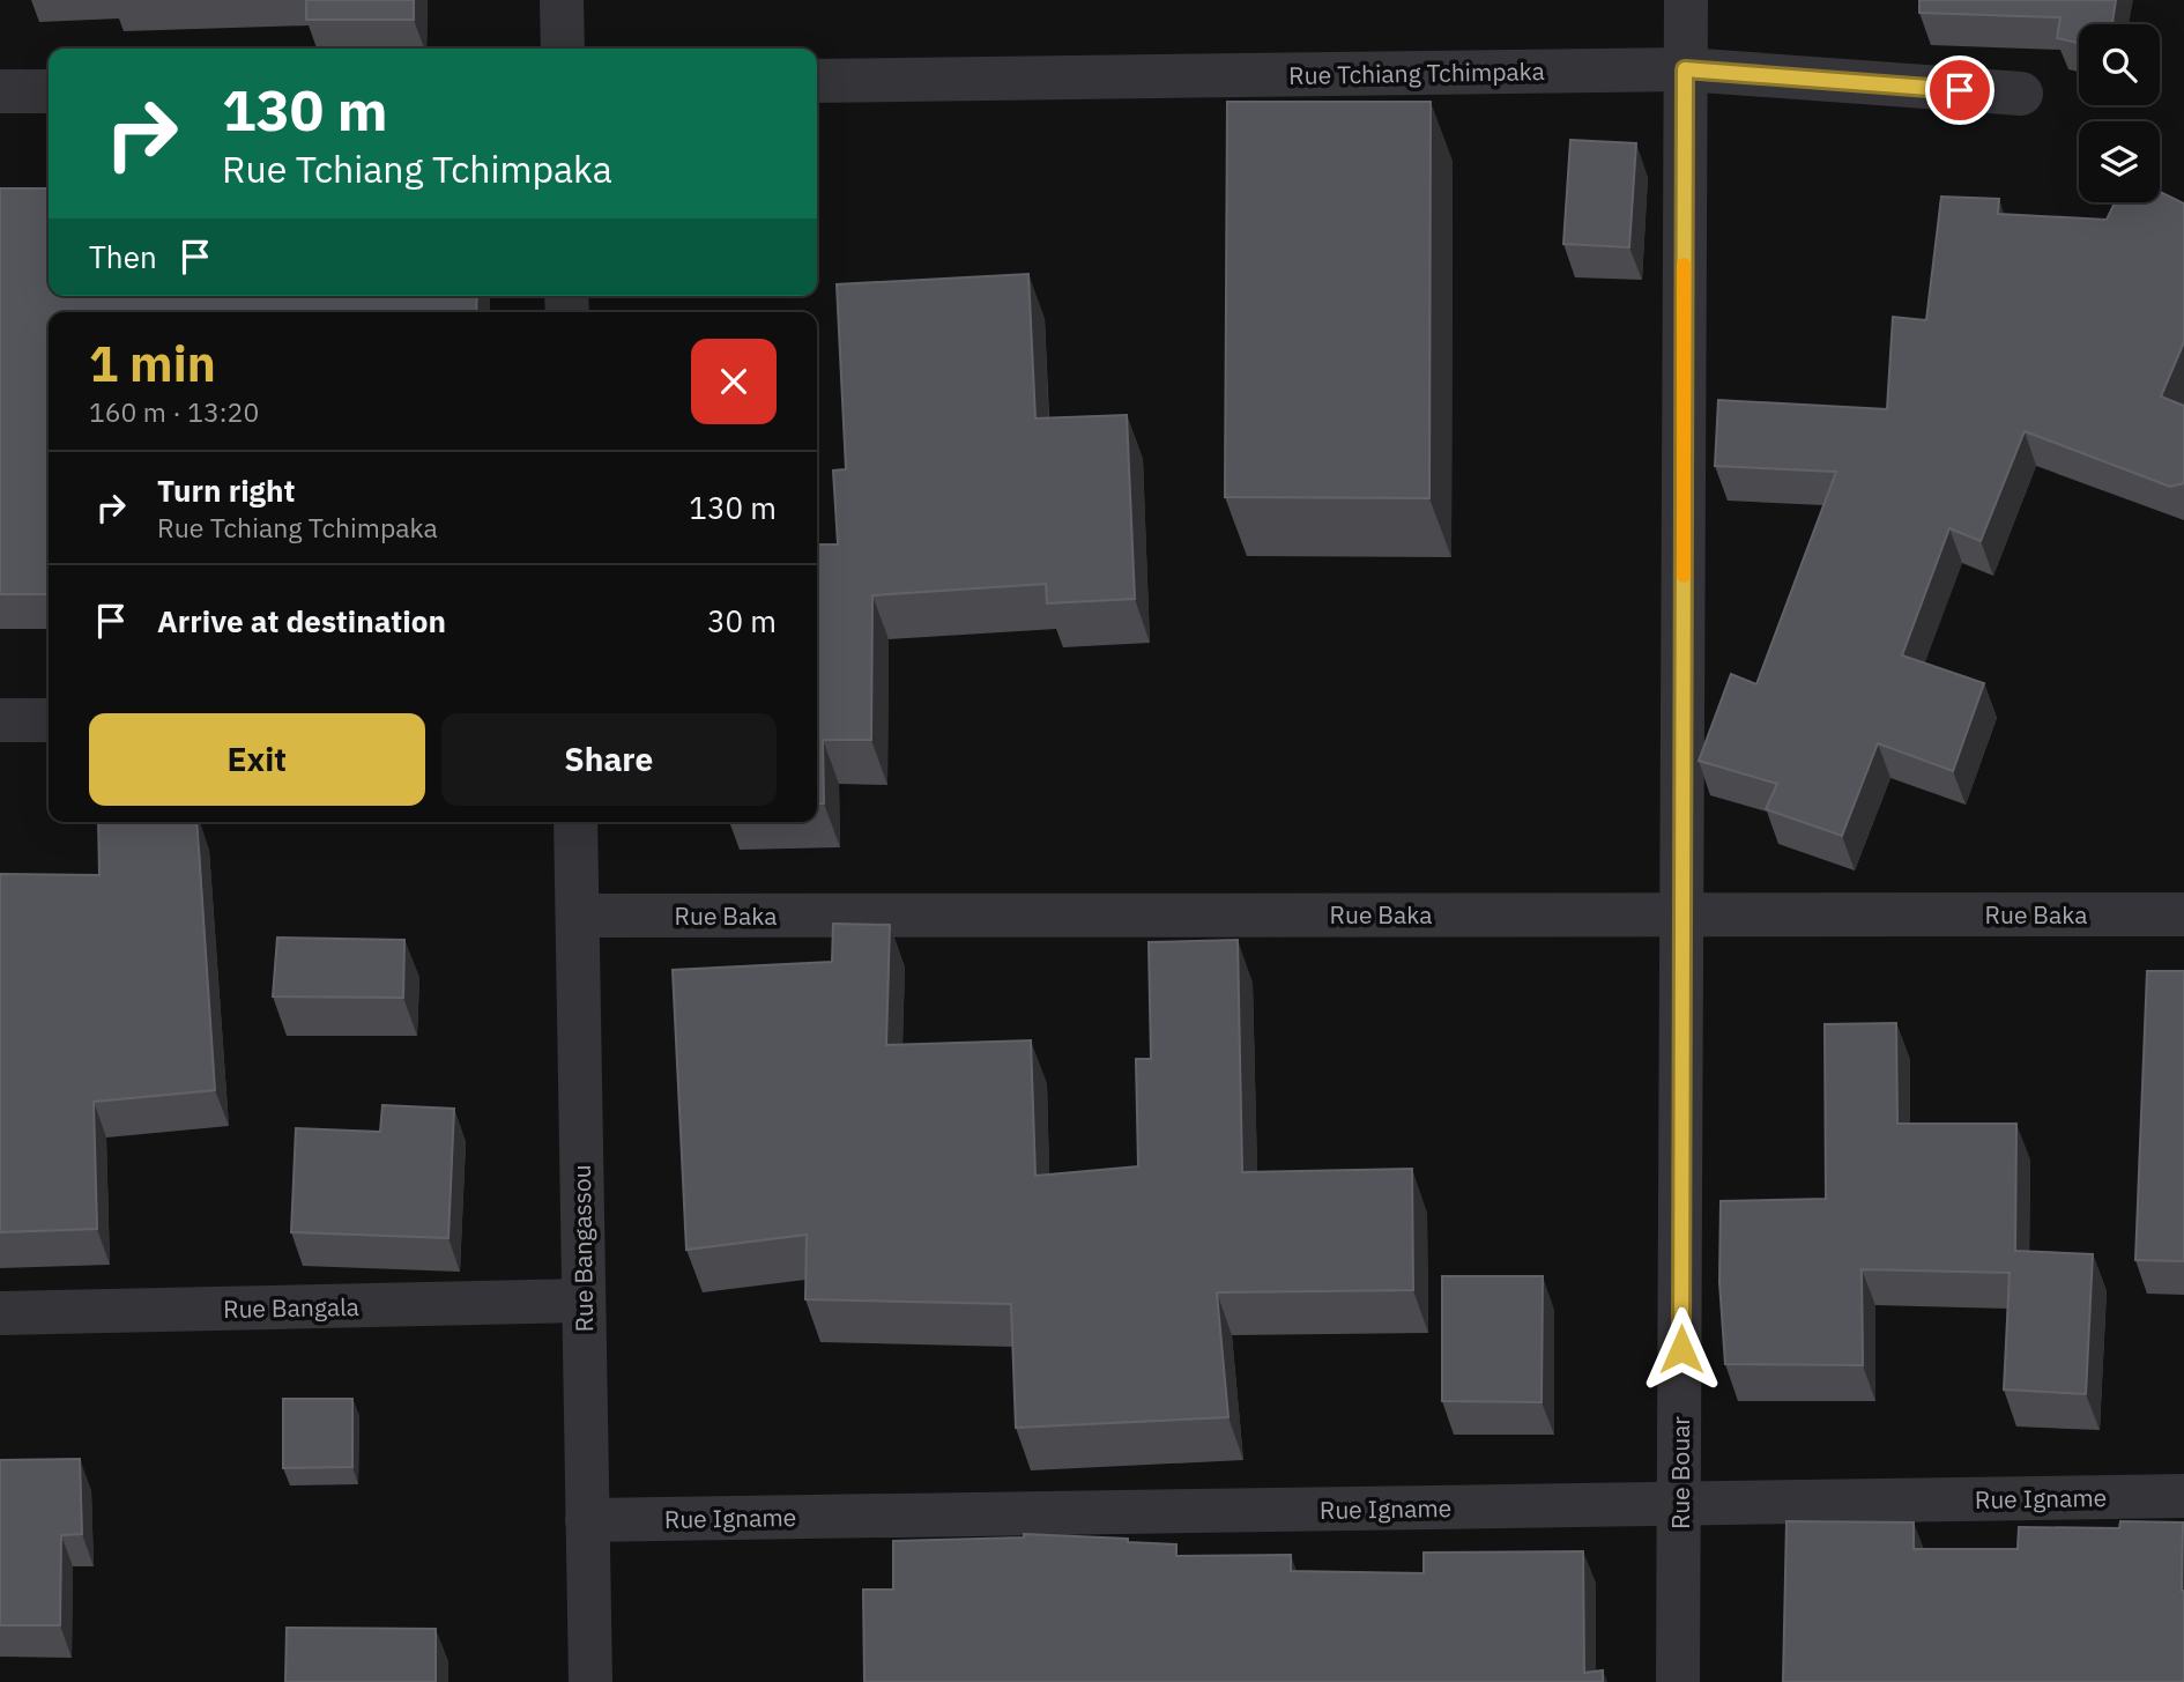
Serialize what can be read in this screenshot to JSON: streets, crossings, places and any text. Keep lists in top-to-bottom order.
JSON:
{
  "streets": {
    "street": [
      "Rue Tchiang Tchimpaka",
      "Rue Baka",
      "Rue Bangassou",
      "Rue Bangala",
      "Rue Bouar",
      "Rue Igname"
    ]
  },
  "crossings": [
    ["Rue Tchiang Tchimpaka", "Rue Bouar"],
    ["Rue Baka", "Rue Bangassou"],
    ["Rue Baka", "Rue Bouar"],
    ["Rue Bangassou", "Rue Bangala"],
    ["Rue Bangassou", "Rue Igname"],
    ["Rue Bouar", "Rue Igname"]
  ],
  "page": {
    "turn": ["130 m", "Rue Tchiang Tchimpaka"],
    "then": "Then",
    "heading": ["1 min", "160 m · 13:20"],
    "list": [
      {
        "name": "Turn right",
        "note": "Rue Tchiang Tchimpaka",
        "value": "130 m"
      },
      {
        "name": "Arrive at destination",
        "value": "30 m"
      }
    ],
    "buttons": ["Exit", "Share"]
  }
}
